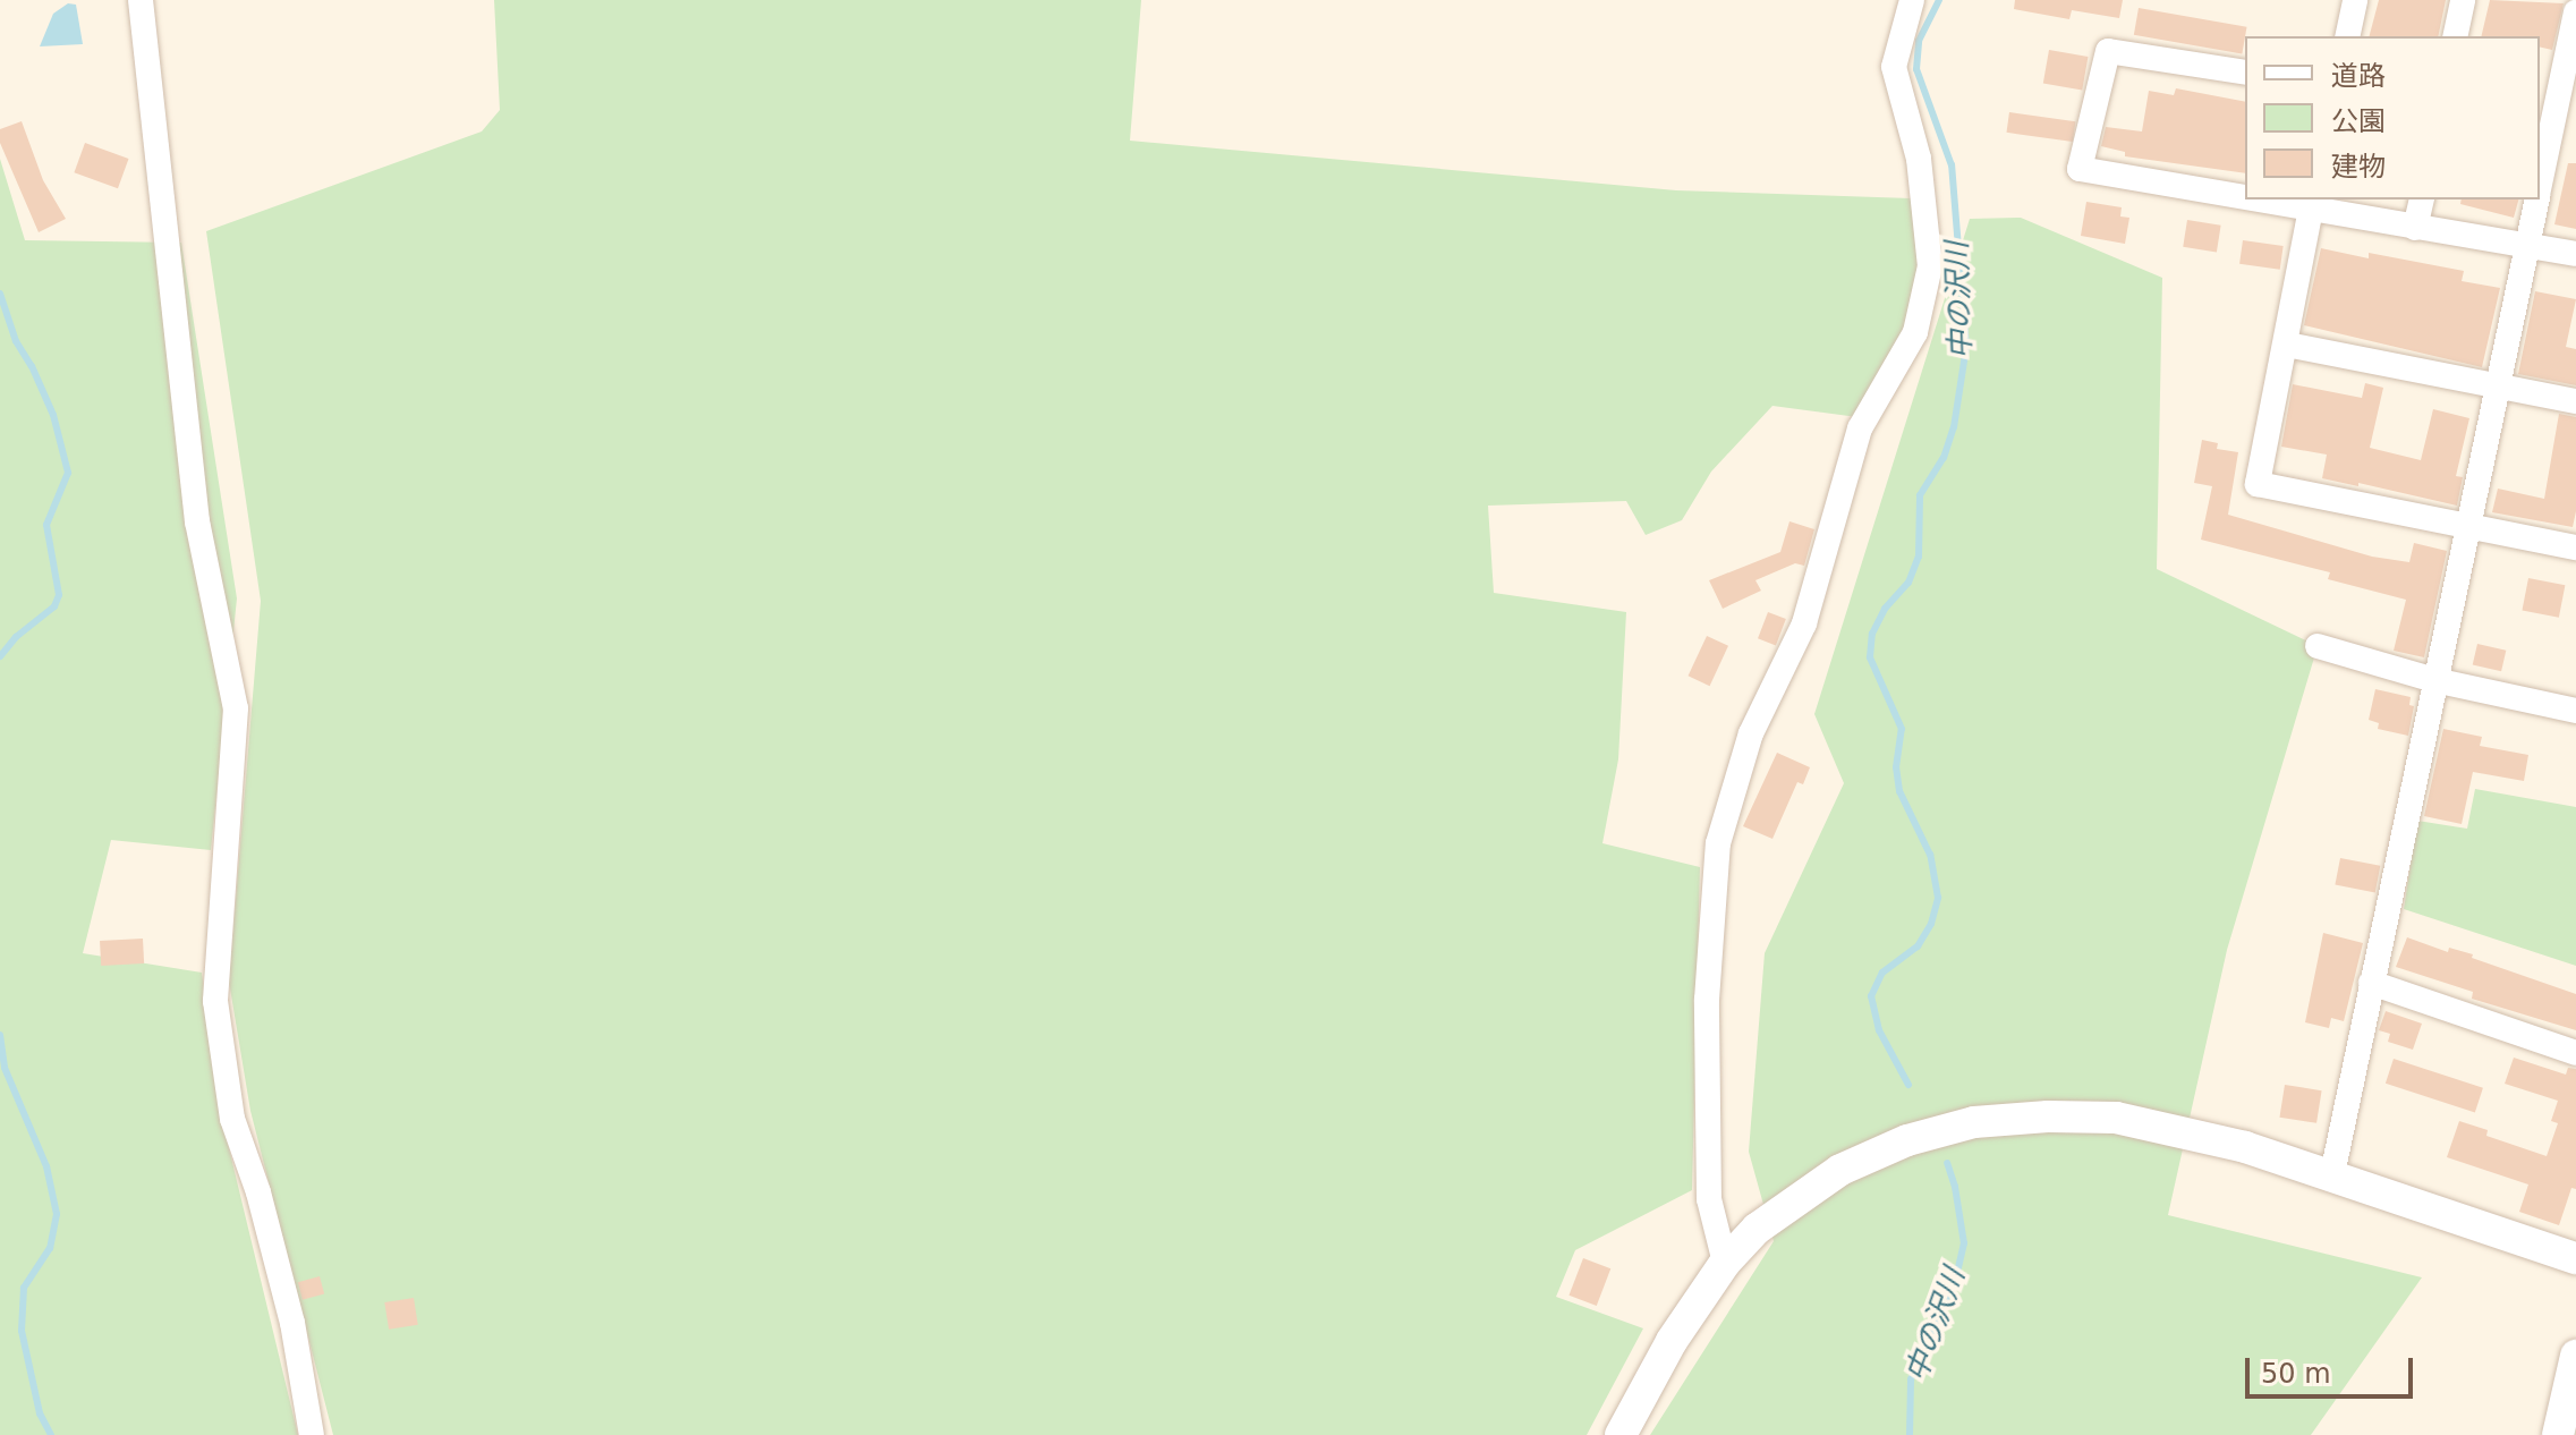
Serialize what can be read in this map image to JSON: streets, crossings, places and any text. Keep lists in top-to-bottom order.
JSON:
{
  "water": ["中の沢川"],
  "legend": ["道路", "公園", "建物"],
  "scale_bar": "50 m"
}
